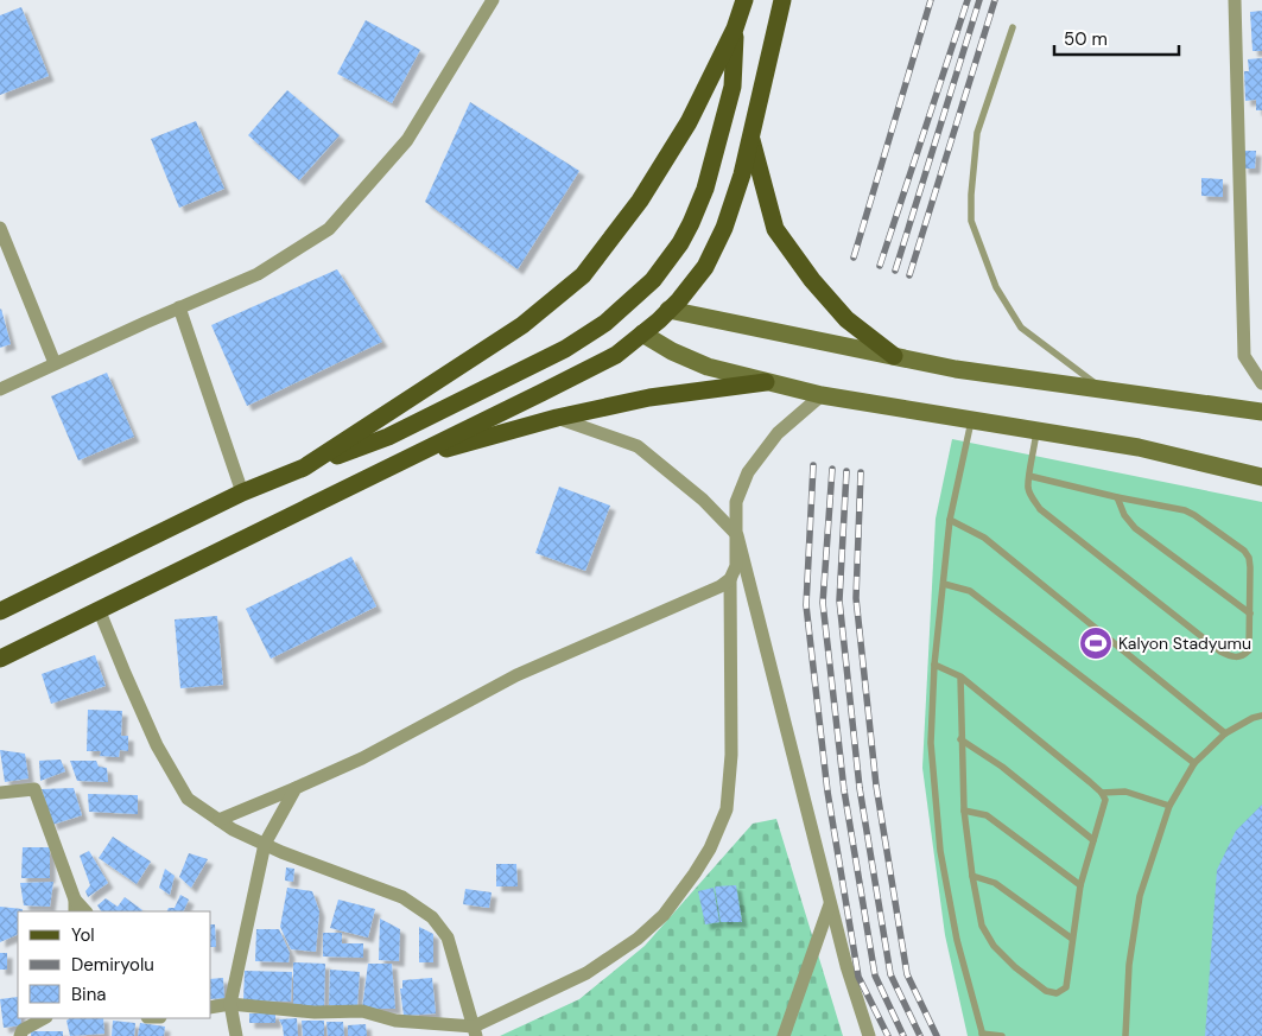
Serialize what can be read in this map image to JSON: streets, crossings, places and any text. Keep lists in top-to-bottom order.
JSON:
{
  "places": {
    "sports": ["Kalyon Stadyumu"]
  },
  "legend": ["Yol", "Demiryolu", "Bina"],
  "scale_bar": "50 m"
}
